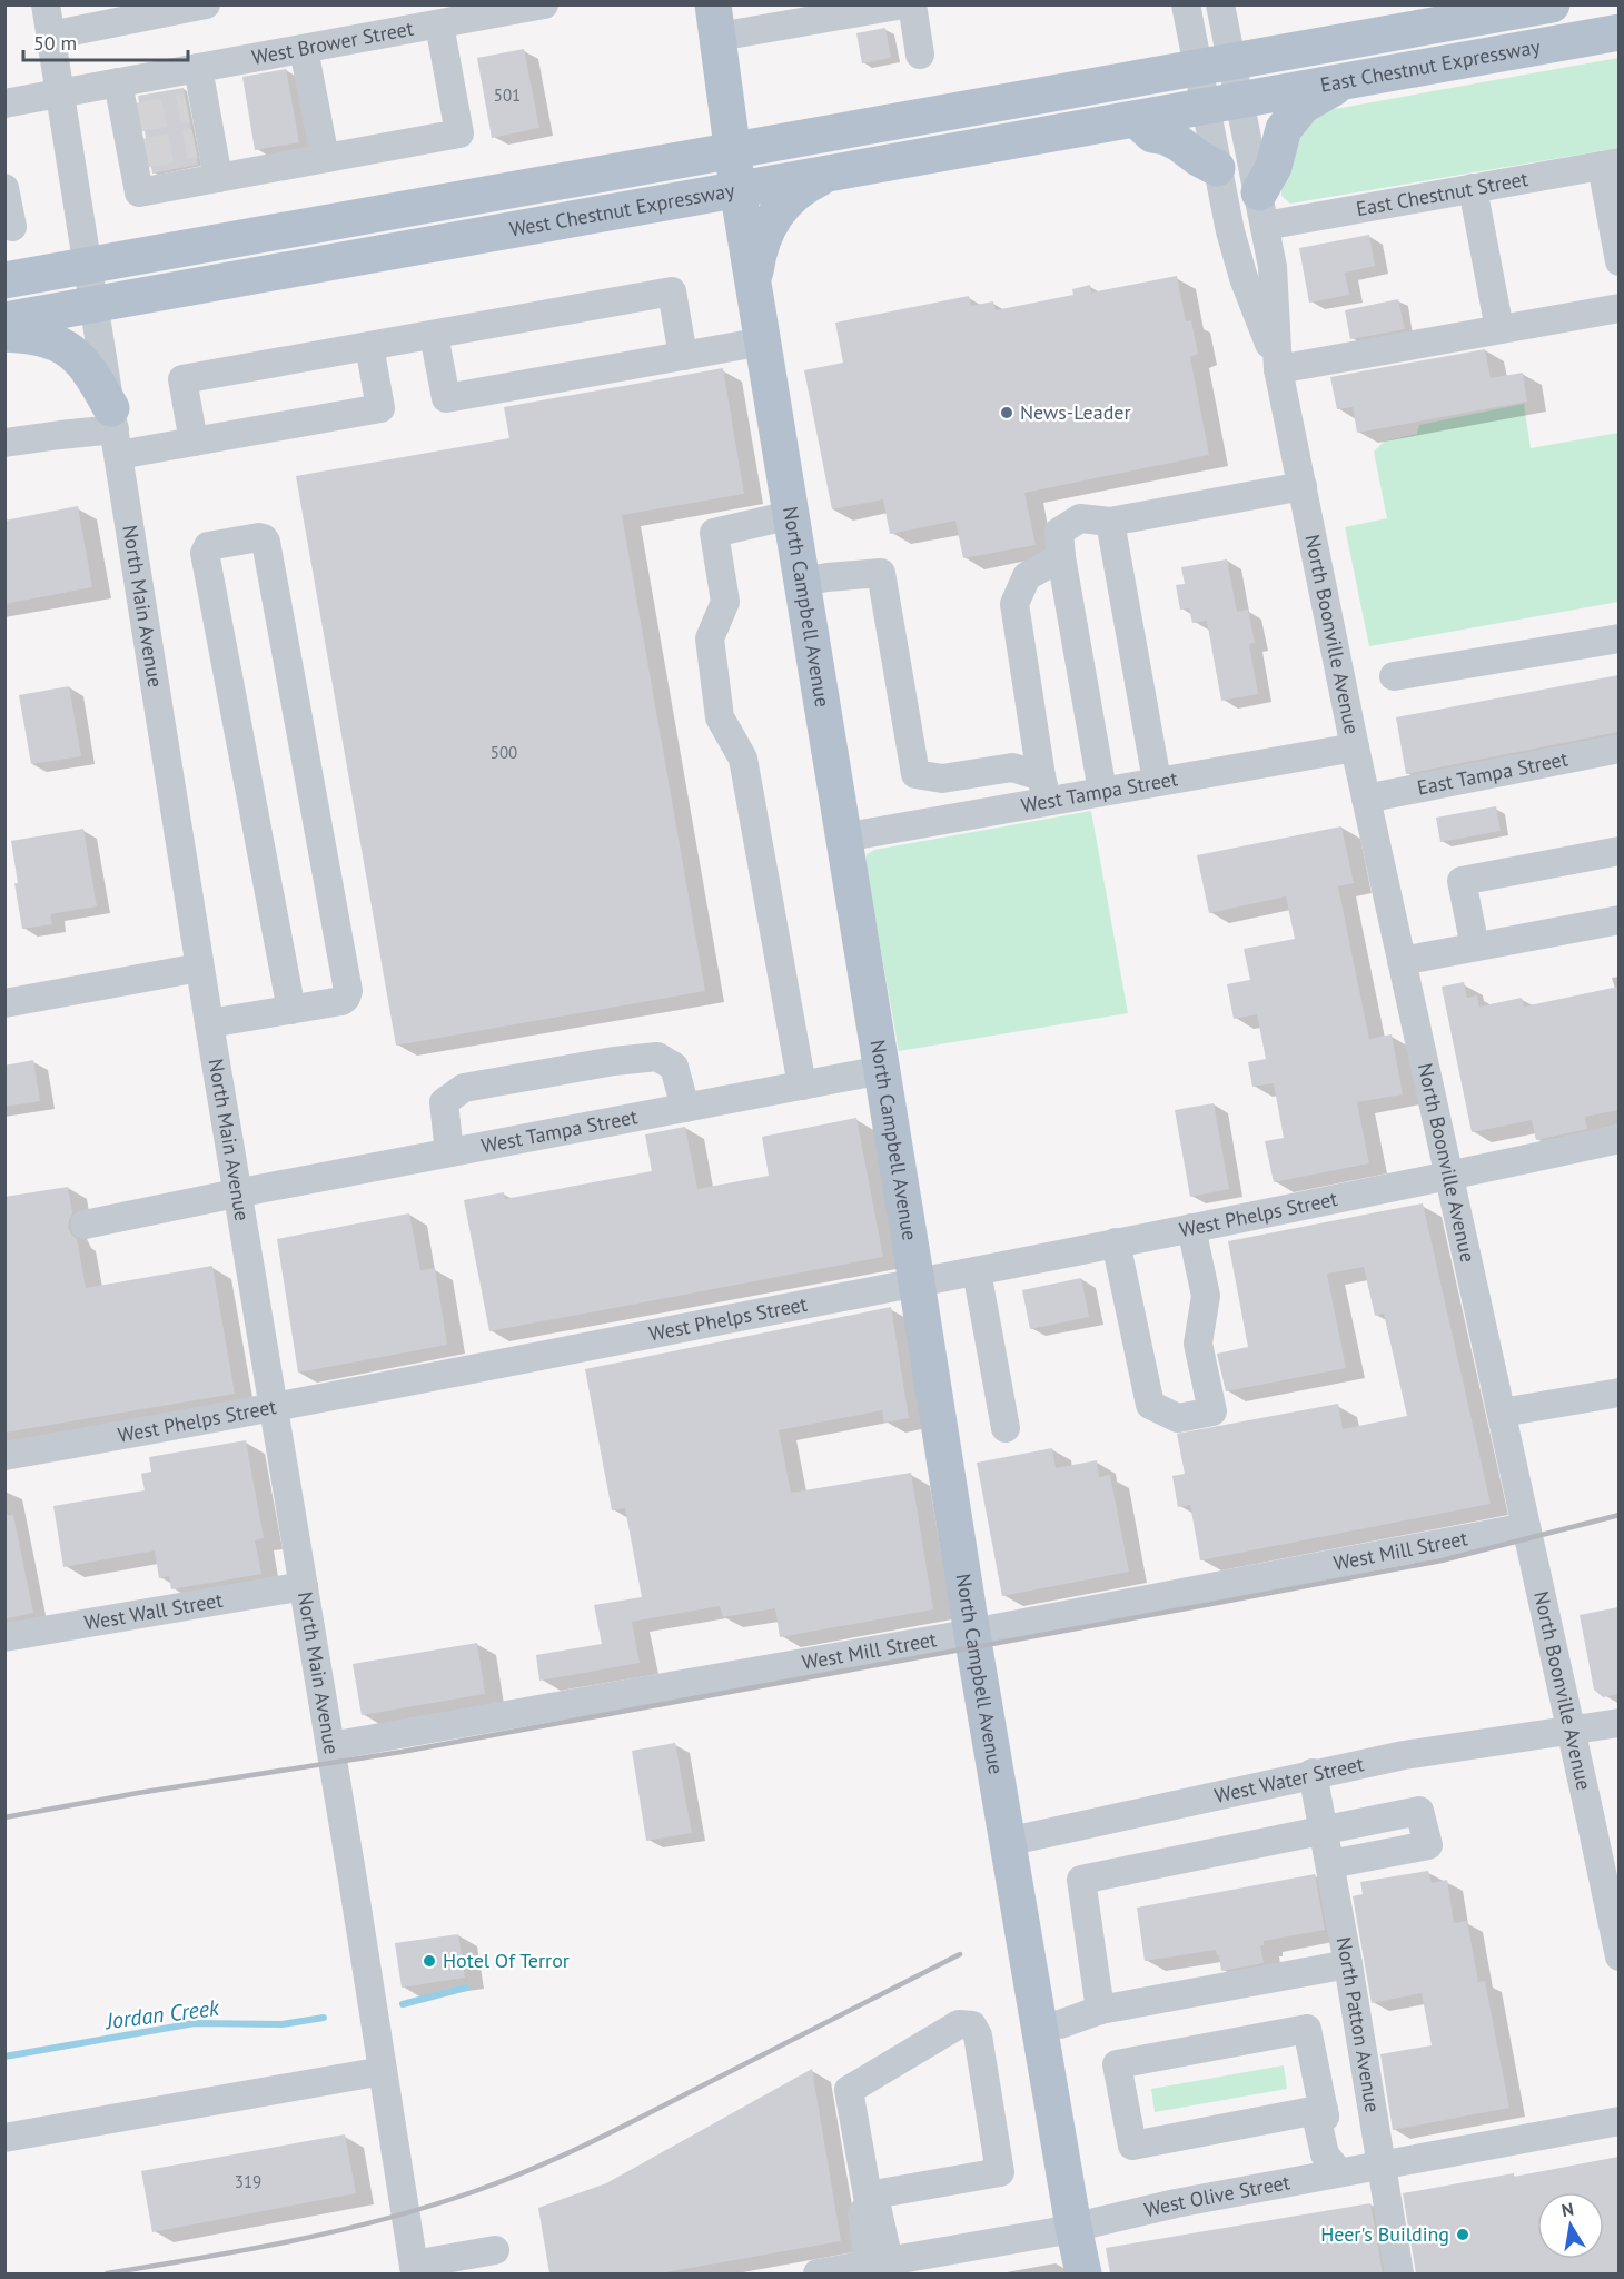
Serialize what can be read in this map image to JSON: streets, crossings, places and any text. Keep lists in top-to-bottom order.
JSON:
{
  "streets": {
    "main road": ["East Chestnut Expressway", "West Chestnut Expressway", "North Campbell Avenue"],
    "street": [
      "West Brower Street",
      "East Chestnut Street",
      "North Main Avenue",
      "North Boonville Avenue",
      "East Tampa Street",
      "West Tampa Street",
      "West Phelps Street",
      "West Mill Street",
      "West Wall Street",
      "West Water Street",
      "North Patton Avenue",
      "West Olive Street"
    ]
  },
  "crossings": [
    ["West Brower Street", "North Main Avenue"],
    ["East Chestnut Expressway", "West Chestnut Expressway"],
    ["East Chestnut Expressway", "North Boonville Avenue"],
    ["East Chestnut Street", "North Boonville Avenue"],
    ["West Chestnut Expressway", "North Main Avenue"],
    ["West Chestnut Expressway", "North Campbell Avenue"],
    ["West Chestnut Expressway", "North Boonville Avenue"],
    ["North Main Avenue", "West Tampa Street"],
    ["North Main Avenue", "West Phelps Street"],
    ["North Main Avenue", "West Mill Street"],
    ["North Main Avenue", "West Wall Street"],
    ["North Campbell Avenue", "West Tampa Street"],
    ["North Campbell Avenue", "West Phelps Street"],
    ["North Campbell Avenue", "West Mill Street"],
    ["North Campbell Avenue", "West Water Street"],
    ["North Campbell Avenue", "West Olive Street"],
    ["North Boonville Avenue", "East Tampa Street"],
    ["North Boonville Avenue", "West Tampa Street"],
    ["North Boonville Avenue", "West Phelps Street"],
    ["North Boonville Avenue", "West Mill Street"],
    ["North Boonville Avenue", "West Water Street"],
    ["West Water Street", "North Patton Avenue"],
    ["North Patton Avenue", "West Olive Street"]
  ],
  "water": ["Jordan Creek"],
  "places": ["News-Leader", "Hotel Of Terror", "Heer's Building"],
  "house_numbers": ["501", "500", "319"],
  "scale_bar": "50 m",
  "north": "top"
}
